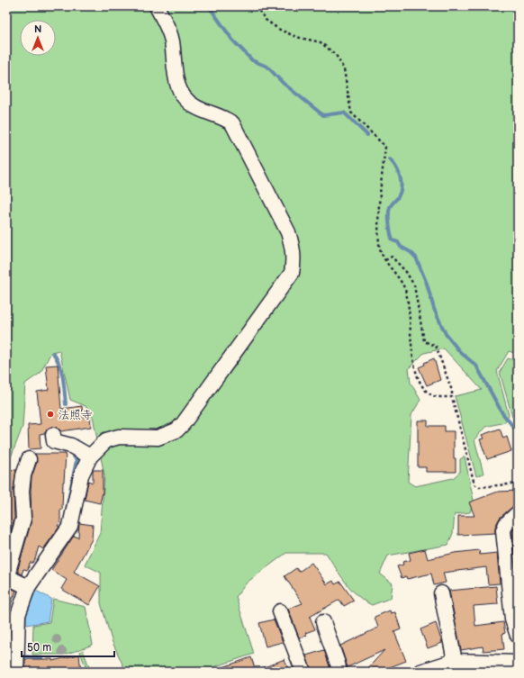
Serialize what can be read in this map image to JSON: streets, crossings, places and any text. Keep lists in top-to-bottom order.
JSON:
{
  "places": ["法照寺"],
  "scale_bar": "50 m",
  "north": "top"
}
